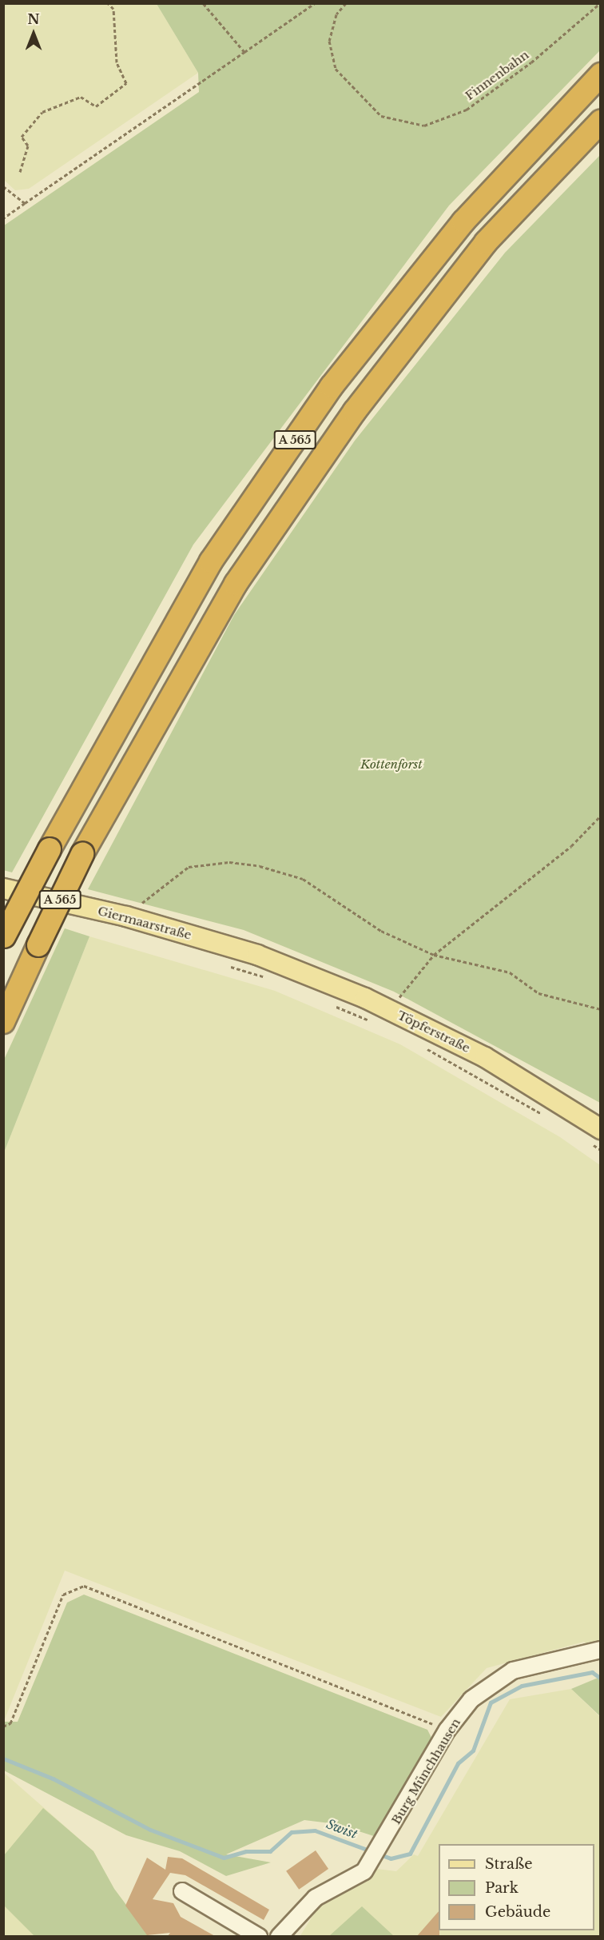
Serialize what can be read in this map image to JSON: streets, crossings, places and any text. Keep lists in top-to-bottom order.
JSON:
{
  "streets": {
    "highway": ["A 565"],
    "main road": ["Giermaarstraße", "Töpferstraße"],
    "lane": ["Burg Münchhausen"],
    "path": ["Finnenbahn"]
  },
  "crossings": [
    ["Giermaarstraße", "Töpferstraße"]
  ],
  "water": ["Swist"],
  "parks": ["Kottenforst"],
  "legend": ["Straße", "Park", "Gebäude"],
  "north": "top"
}
